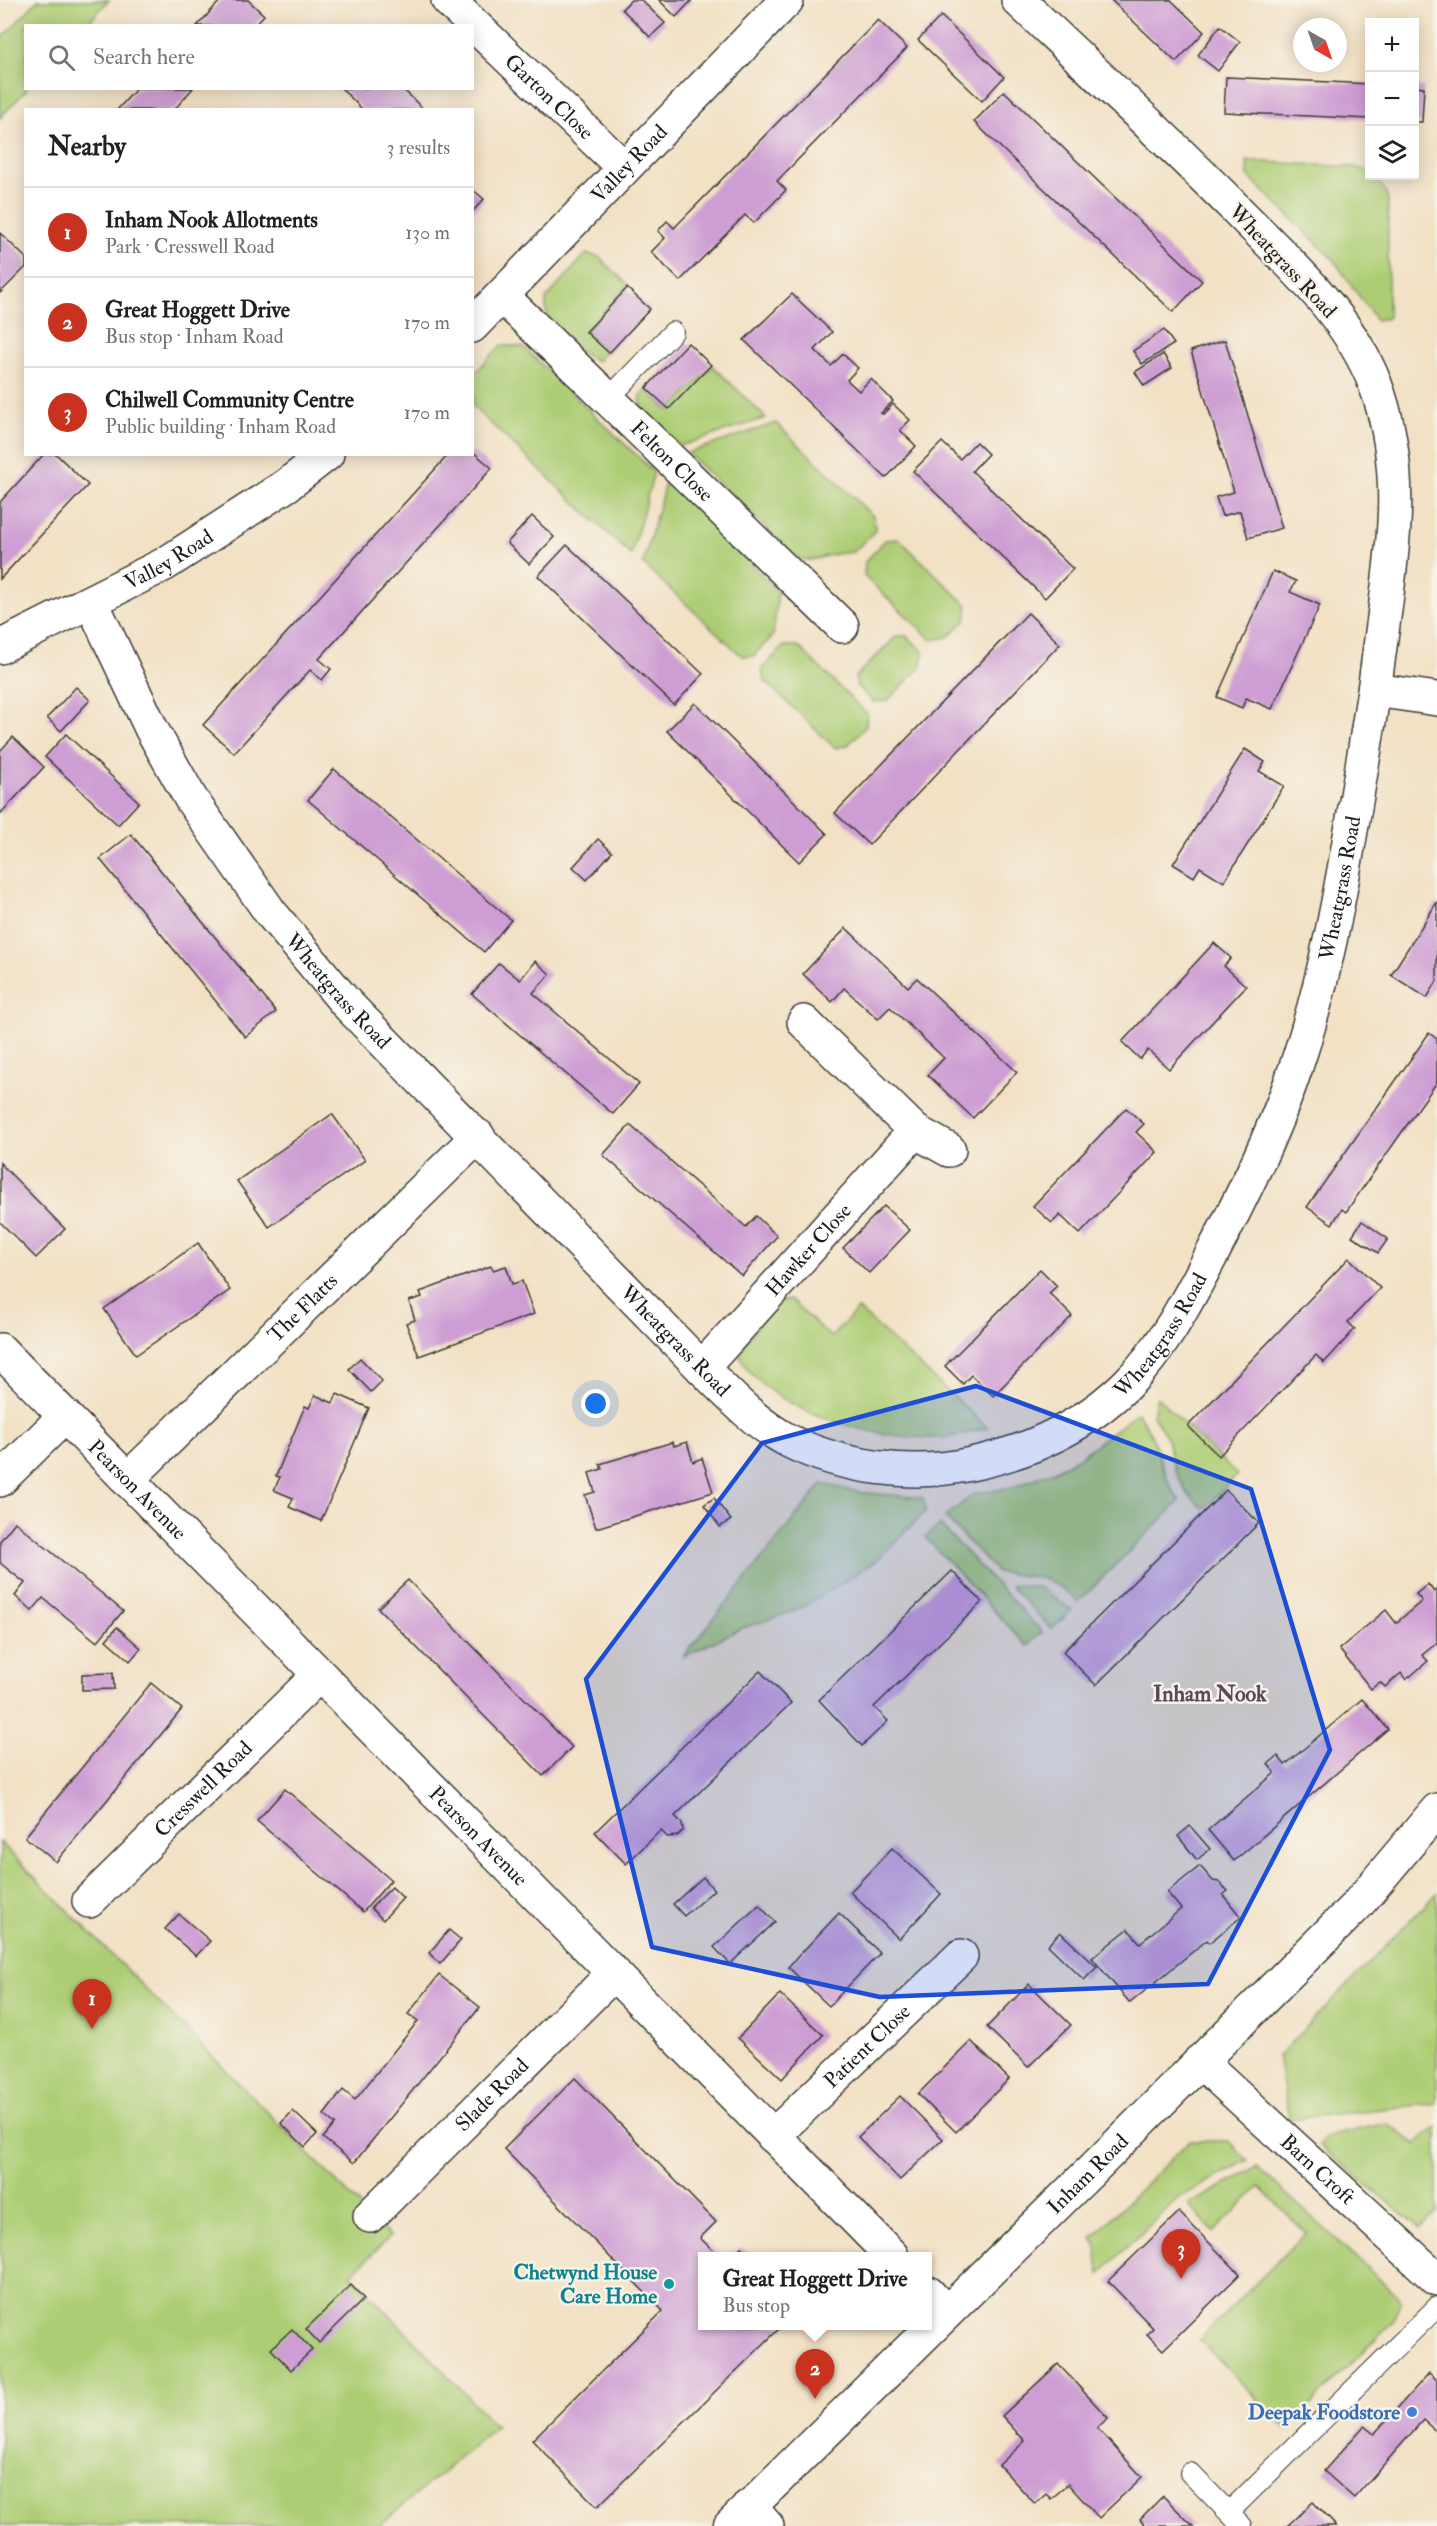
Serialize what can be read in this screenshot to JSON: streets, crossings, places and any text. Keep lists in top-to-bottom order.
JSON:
{
  "streets": {
    "street": [
      "Garton Close",
      "Valley Road",
      "Wheatgrass Road",
      "Felton Close",
      "Hawker Close",
      "The Flatts",
      "Pearson Avenue",
      "Cresswell Road",
      "Patient Close",
      "Slade Road",
      "Barn Croft",
      "Inham Road"
    ]
  },
  "crossings": [
    ["Garton Close", "Valley Road"],
    ["Valley Road", "Wheatgrass Road"],
    ["Valley Road", "Felton Close"],
    ["Wheatgrass Road", "Hawker Close"],
    ["Wheatgrass Road", "The Flatts"],
    ["The Flatts", "Pearson Avenue"],
    ["Pearson Avenue", "Cresswell Road"],
    ["Pearson Avenue", "Patient Close"],
    ["Pearson Avenue", "Slade Road"],
    ["Barn Croft", "Inham Road"]
  ],
  "districts": ["Inham Nook"],
  "places": ["Chetwynd House Care Home", "Deepak Foodstore"],
  "north": "bottom right",
  "page": {
    "map_buttons": ["+", "−"],
    "search": "Search here",
    "heading": ["Nearby", "3 results"],
    "list": [
      {
        "mark": "1",
        "name": "Inham Nook Allotments",
        "note": "Park · Cresswell Road",
        "value": "130 m"
      },
      {
        "mark": "2",
        "name": "Great Hoggett Drive",
        "note": "Bus stop · Inham Road",
        "value": "170 m"
      },
      {
        "mark": "3",
        "name": "Chilwell Community Centre",
        "note": "Public building · Inham Road",
        "value": "170 m"
      }
    ],
    "pins": ["1", "3", "2"],
    "popup": ["Great Hoggett Drive", "Bus stop"]
  }
}
